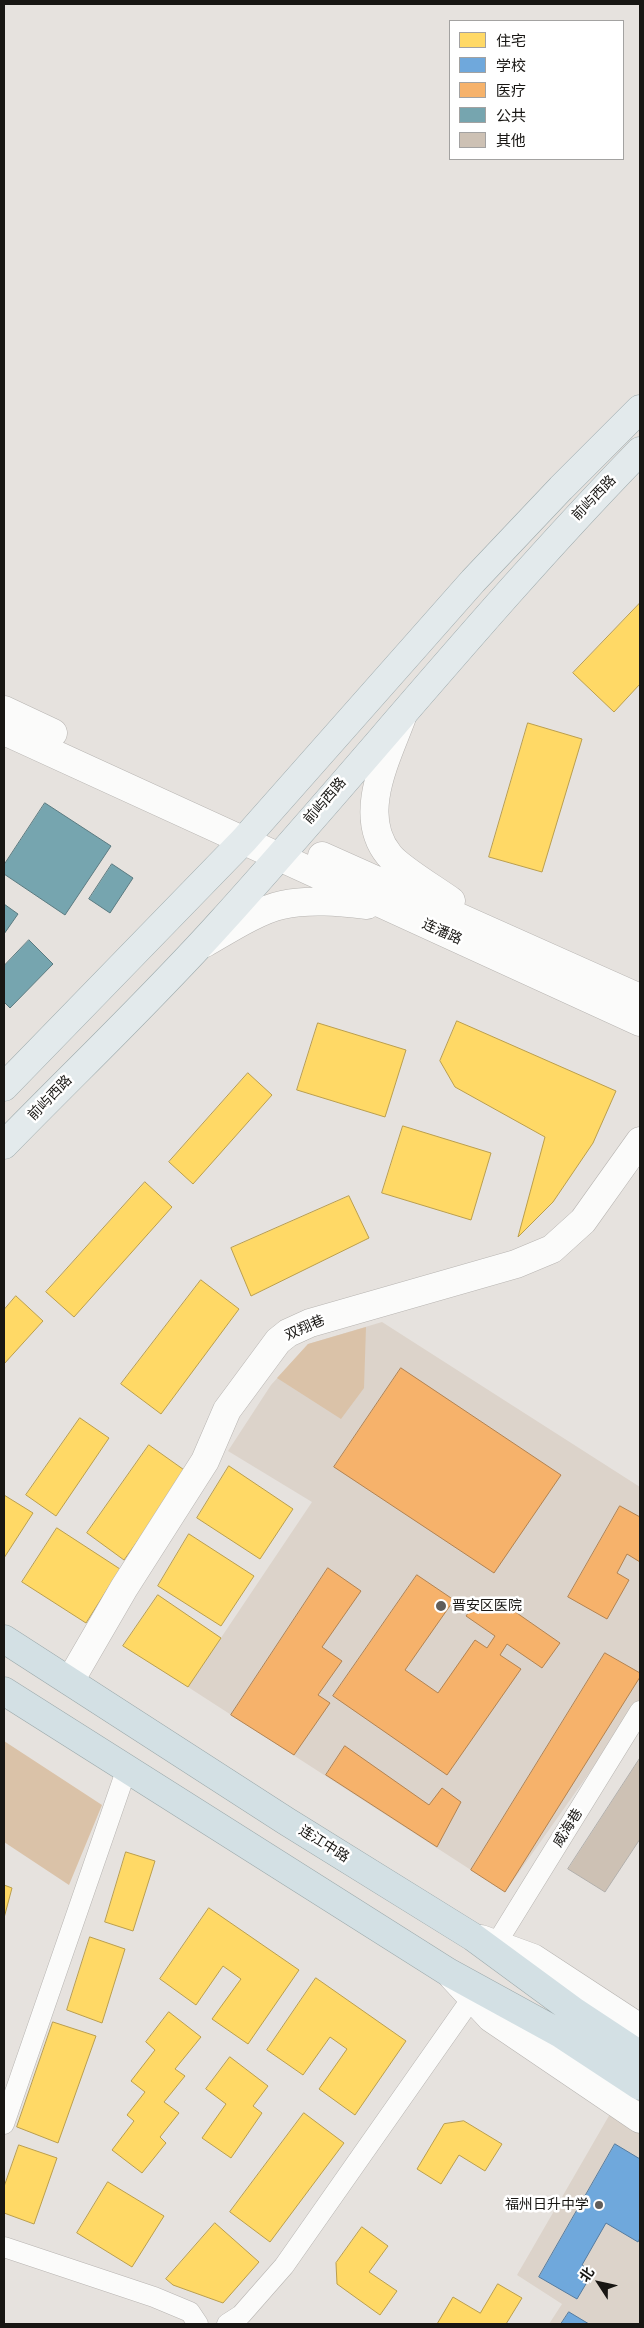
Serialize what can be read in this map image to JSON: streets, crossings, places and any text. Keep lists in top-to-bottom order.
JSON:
{
  "streets": {
    "highway": ["连江中路"],
    "main road": ["前屿西路", "连潘路", "双翔巷"],
    "street": ["威海巷"]
  },
  "crossings": [
    ["前屿西路", "连潘路"],
    ["双翔巷", "连江中路"],
    ["威海巷", "连江中路"]
  ],
  "places": ["晋安区医院", "福州日升中学"],
  "legend": [
    "住宅",
    "学校",
    "医疗",
    "公共",
    "其他"
  ],
  "north": "top left"
}
